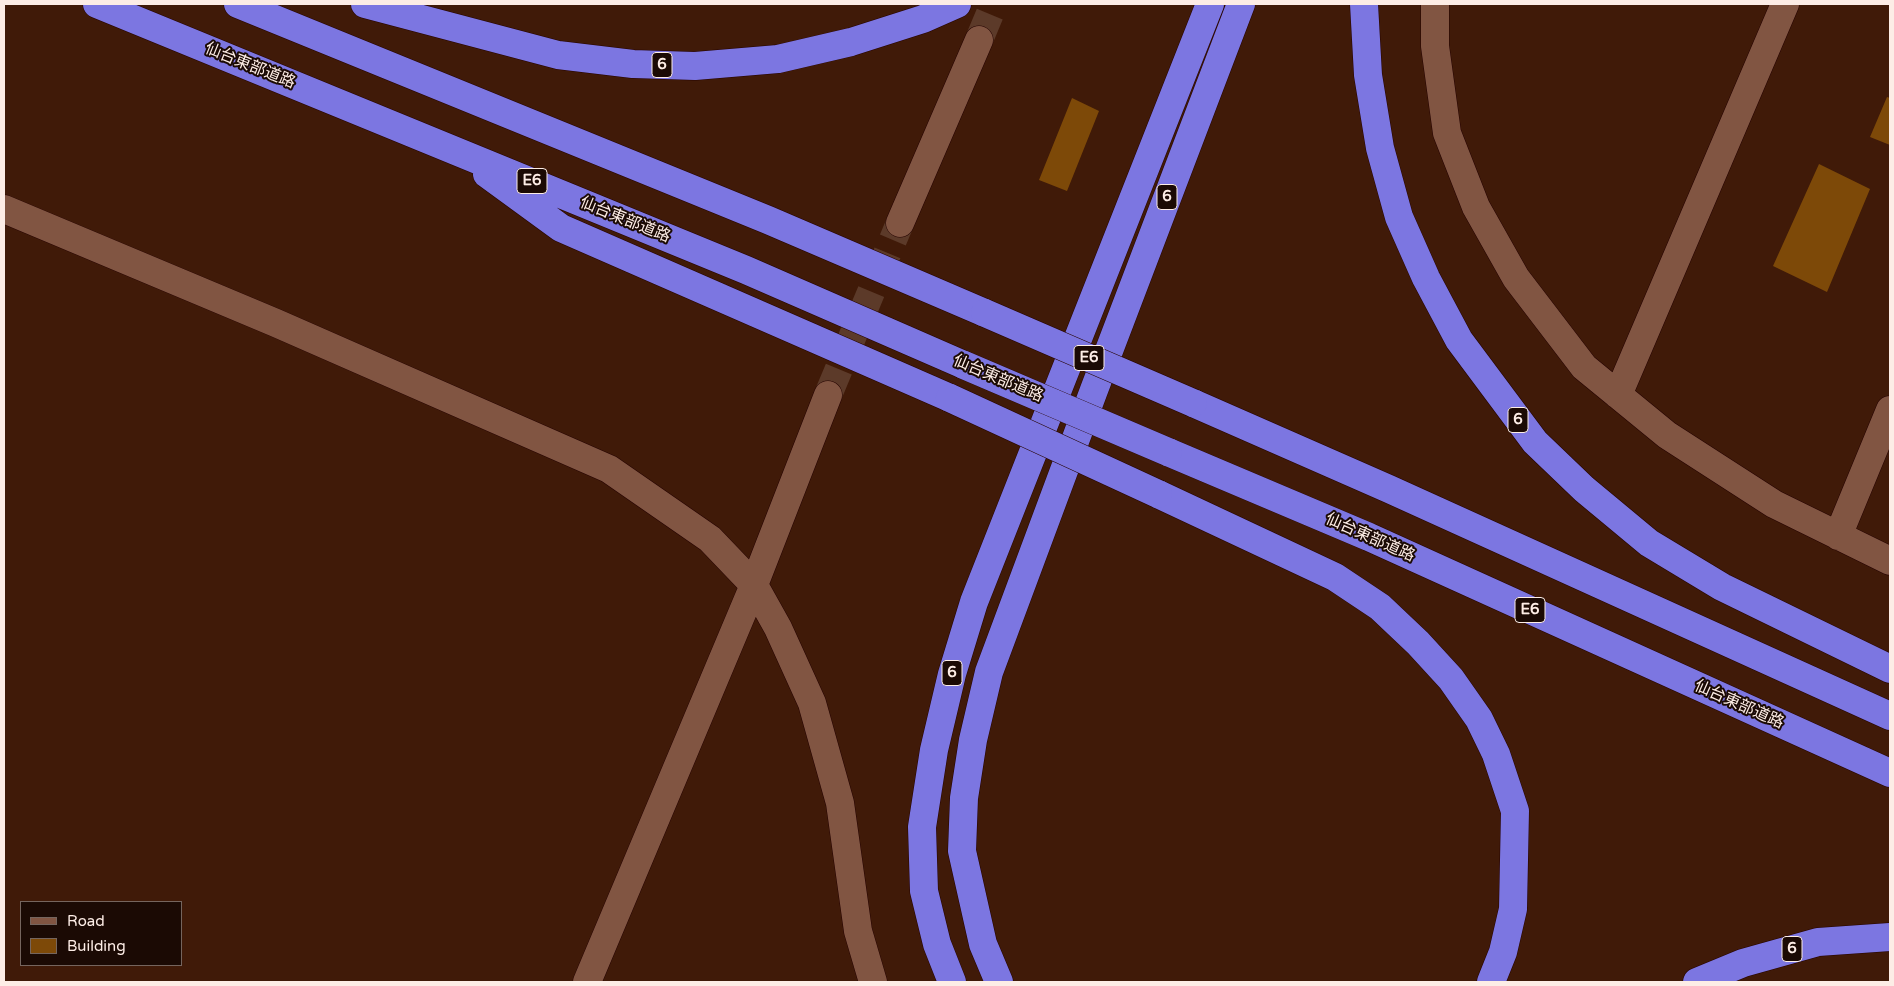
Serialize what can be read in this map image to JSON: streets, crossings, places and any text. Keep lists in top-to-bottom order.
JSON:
{
  "streets": {
    "highway": ["6", "仙台東部道路", "E6"]
  },
  "legend": ["Road", "Building"]
}
